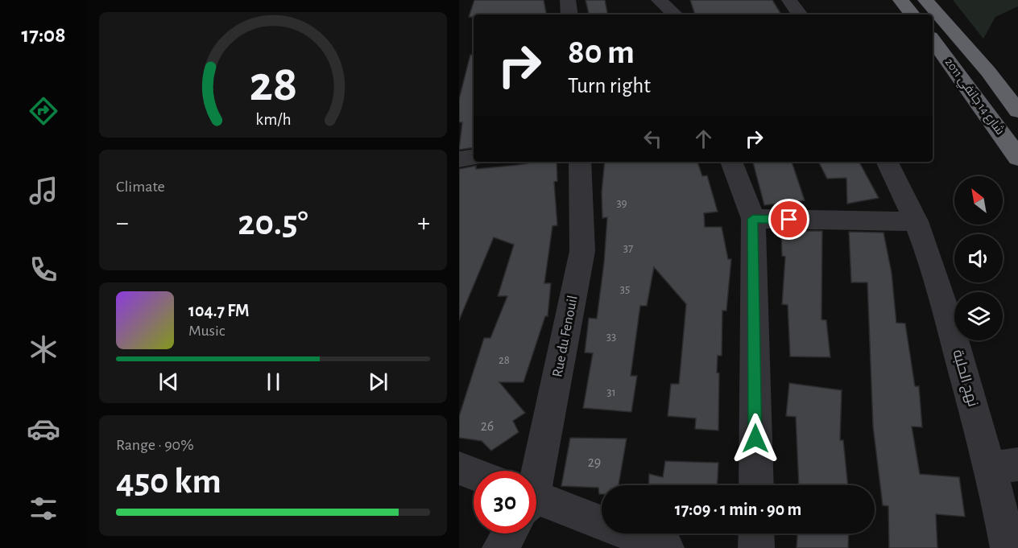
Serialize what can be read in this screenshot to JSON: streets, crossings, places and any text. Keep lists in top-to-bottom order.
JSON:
{
  "streets": {
    "highway": ["شارع 14 جانفي 2011"],
    "street": ["Rue du Fenouil", "نهج الحلبة"]
  },
  "house_numbers": [
    "39",
    "37",
    "35",
    "33",
    "28",
    "31",
    "26",
    "29"
  ],
  "north": "top left",
  "page": {
    "tabs": "17:08",
    "turn": ["80 m", "Turn right"],
    "tile": [
      "Climate",
      ["Range · 90%", "450 km"]
    ],
    "heat": ["−", "20.5°", "+"],
    "song": ["104.7 FM", "Music"],
    "limit": "30",
    "trip": "17:09 · 1 min · 90 m",
    "gauge": ["28", "km/h"]
  }
}
